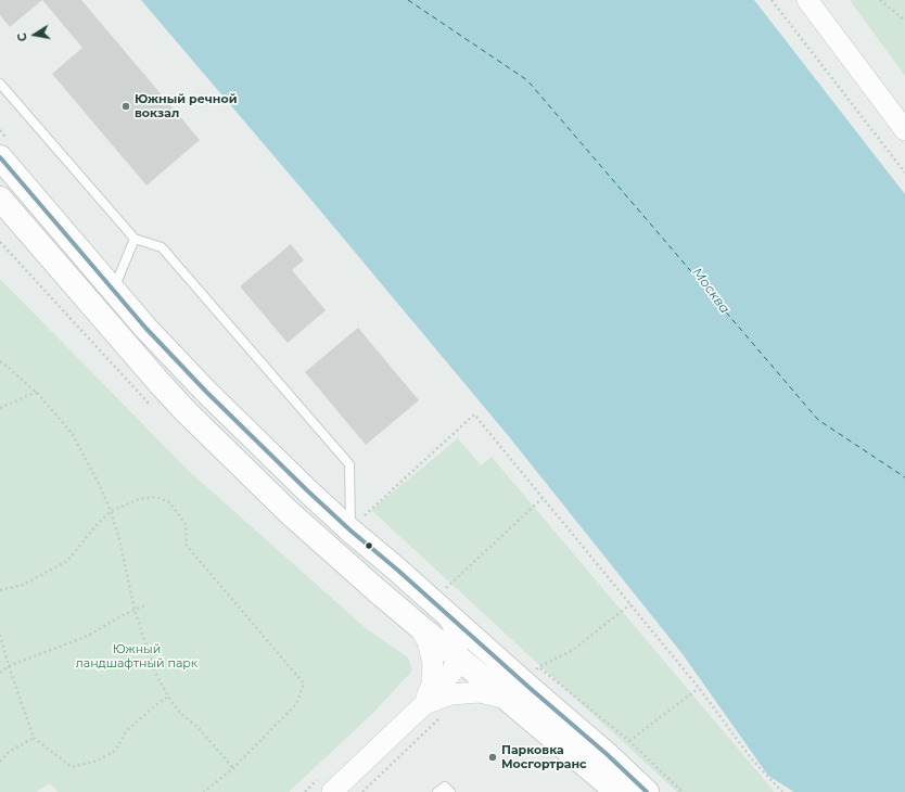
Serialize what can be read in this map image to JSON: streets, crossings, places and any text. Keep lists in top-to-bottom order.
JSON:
{
  "water": ["Москва"],
  "parks": ["Южный ландшафтный парк"],
  "places": ["Южный речной вокзал", "Парковка Мосгортранс"],
  "north": "left"
}
